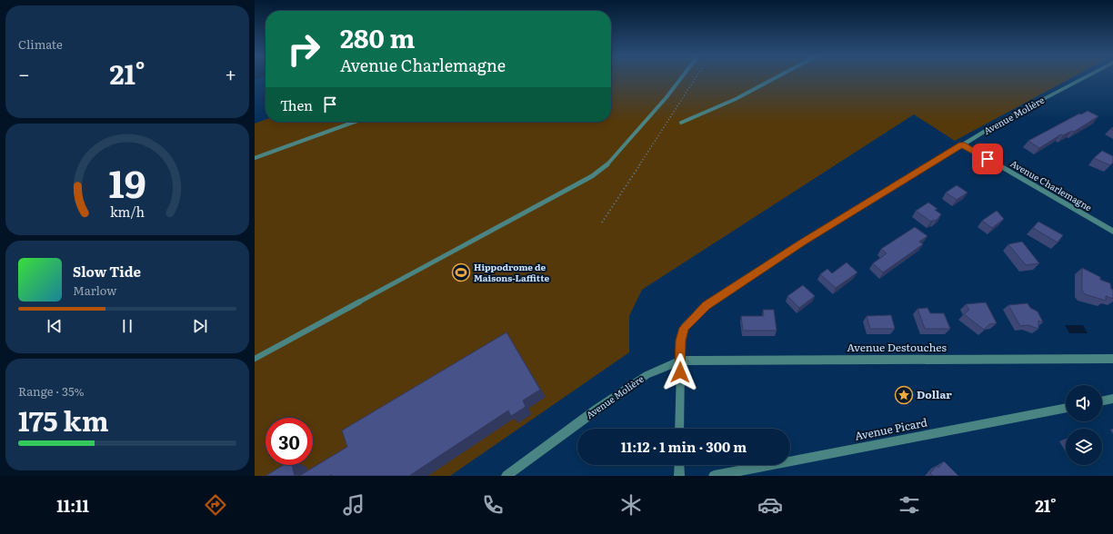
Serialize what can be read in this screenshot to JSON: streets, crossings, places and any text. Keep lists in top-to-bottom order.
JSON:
{
  "streets": {
    "street": [
      "Avenue Molière",
      "Avenue Charlemagne",
      "Avenue Destouches",
      "Avenue Picard"
    ]
  },
  "crossings": [
    ["Avenue Molière", "Avenue Charlemagne"],
    ["Avenue Molière", "Avenue Destouches"]
  ],
  "places": {
    "sports": ["Hippodrome de Maisons-Laffitte"],
    "place": ["Dollar"]
  },
  "page": {
    "tile": [
      "Climate",
      ["Range · 35%", "175 km"]
    ],
    "turn": ["280 m", "Avenue Charlemagne"],
    "heat": ["−", "21°", "+"],
    "then": "Then",
    "song": ["Slow Tide", "Marlow"],
    "limit": "30",
    "trip": "11:12 · 1 min · 300 m",
    "tabs": ["11:11", "21°"],
    "gauge": ["19", "km/h"]
  }
}
